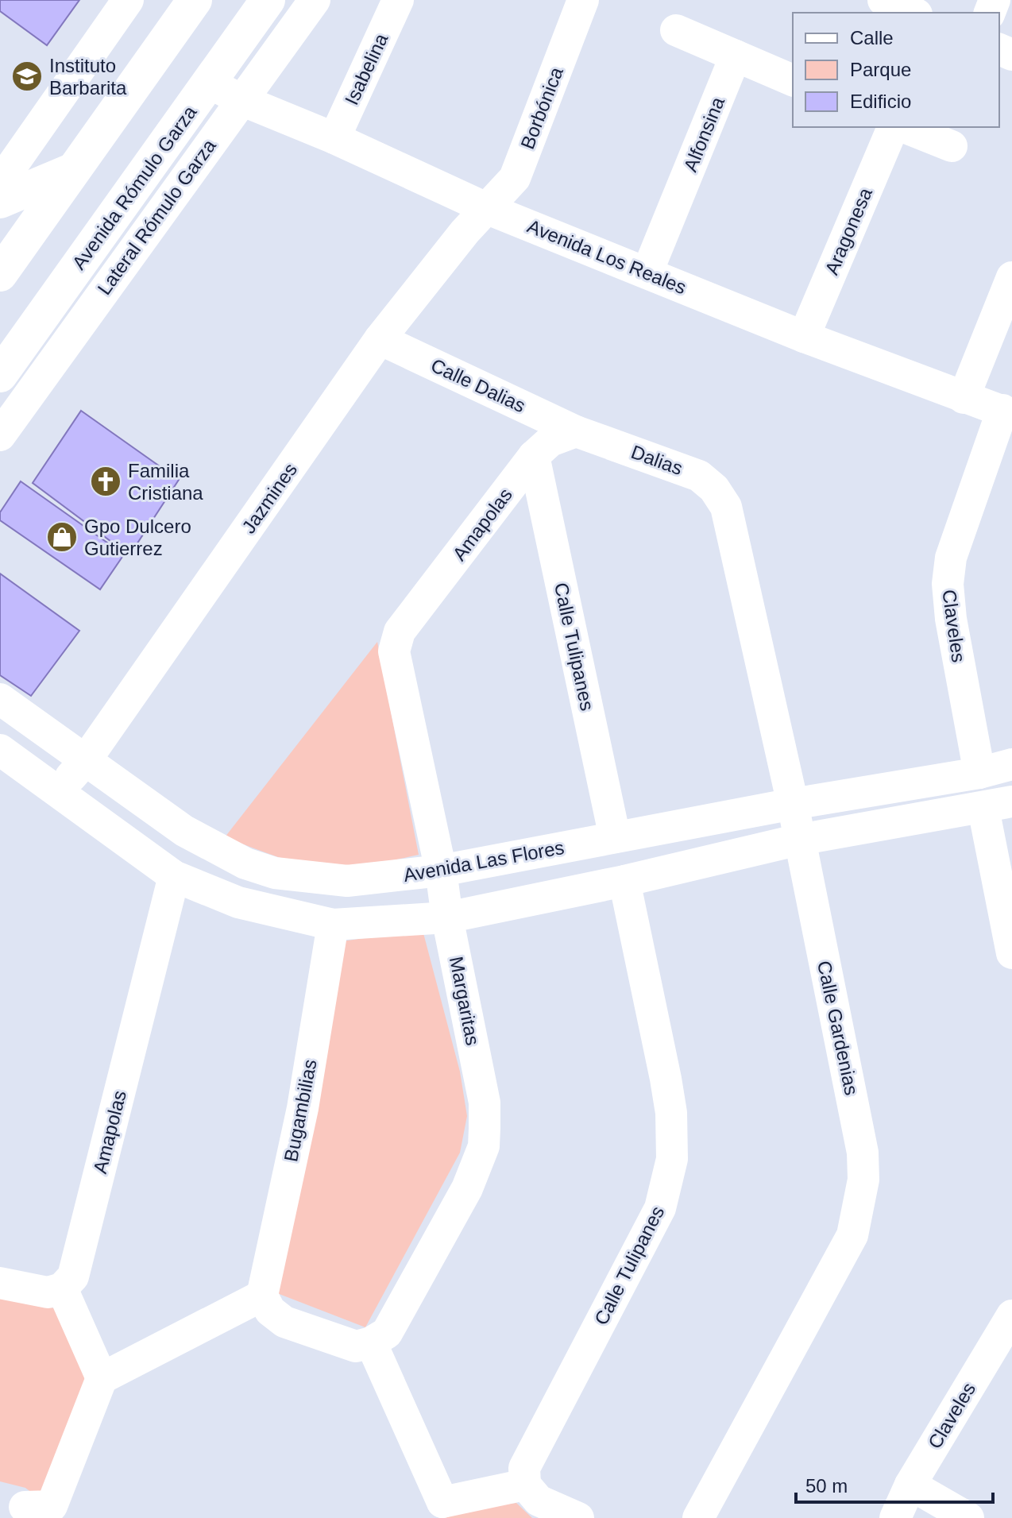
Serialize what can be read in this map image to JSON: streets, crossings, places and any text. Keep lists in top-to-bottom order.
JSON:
{
  "streets": {
    "main road": ["Avenida Rómulo Garza"],
    "street": [
      "Isabelina",
      "Borbónica",
      "Alfonsina",
      "Lateral Rómulo Garza",
      "Aragonesa",
      "Avenida Los Reales",
      "Calle Dalias",
      "Dalias",
      "Jazmines",
      "Amapolas",
      "Claveles",
      "Calle Tulipanes",
      "Avenida Las Flores",
      "Margaritas",
      "Calle Gardenias",
      "Bugambilias"
    ]
  },
  "crossings": [
    ["Isabelina", "Avenida Los Reales"],
    ["Borbónica", "Avenida Los Reales"],
    ["Borbónica", "Jazmines"],
    ["Alfonsina", "Avenida Los Reales"],
    ["Avenida Rómulo Garza", "Avenida Los Reales"],
    ["Lateral Rómulo Garza", "Avenida Los Reales"],
    ["Aragonesa", "Avenida Los Reales"],
    ["Avenida Los Reales", "Jazmines"],
    ["Avenida Los Reales", "Claveles"],
    ["Calle Dalias", "Dalias"],
    ["Calle Dalias", "Jazmines"],
    ["Calle Dalias", "Amapolas"],
    ["Dalias", "Amapolas"],
    ["Dalias", "Calle Gardenias"],
    ["Jazmines", "Avenida Las Flores"],
    ["Amapolas", "Calle Tulipanes"],
    ["Amapolas", "Margaritas"],
    ["Claveles", "Avenida Las Flores"],
    ["Calle Tulipanes", "Avenida Las Flores"],
    ["Avenida Las Flores", "Margaritas"],
    ["Avenida Las Flores", "Calle Gardenias"]
  ],
  "places": {
    "school or university": ["Instituto Barbarita"],
    "church": ["Familia Cristiana"],
    "shop": ["Gpo Dulcero Gutierrez"]
  },
  "legend": ["Calle", "Parque", "Edificio"],
  "scale_bar": "50 m"
}
